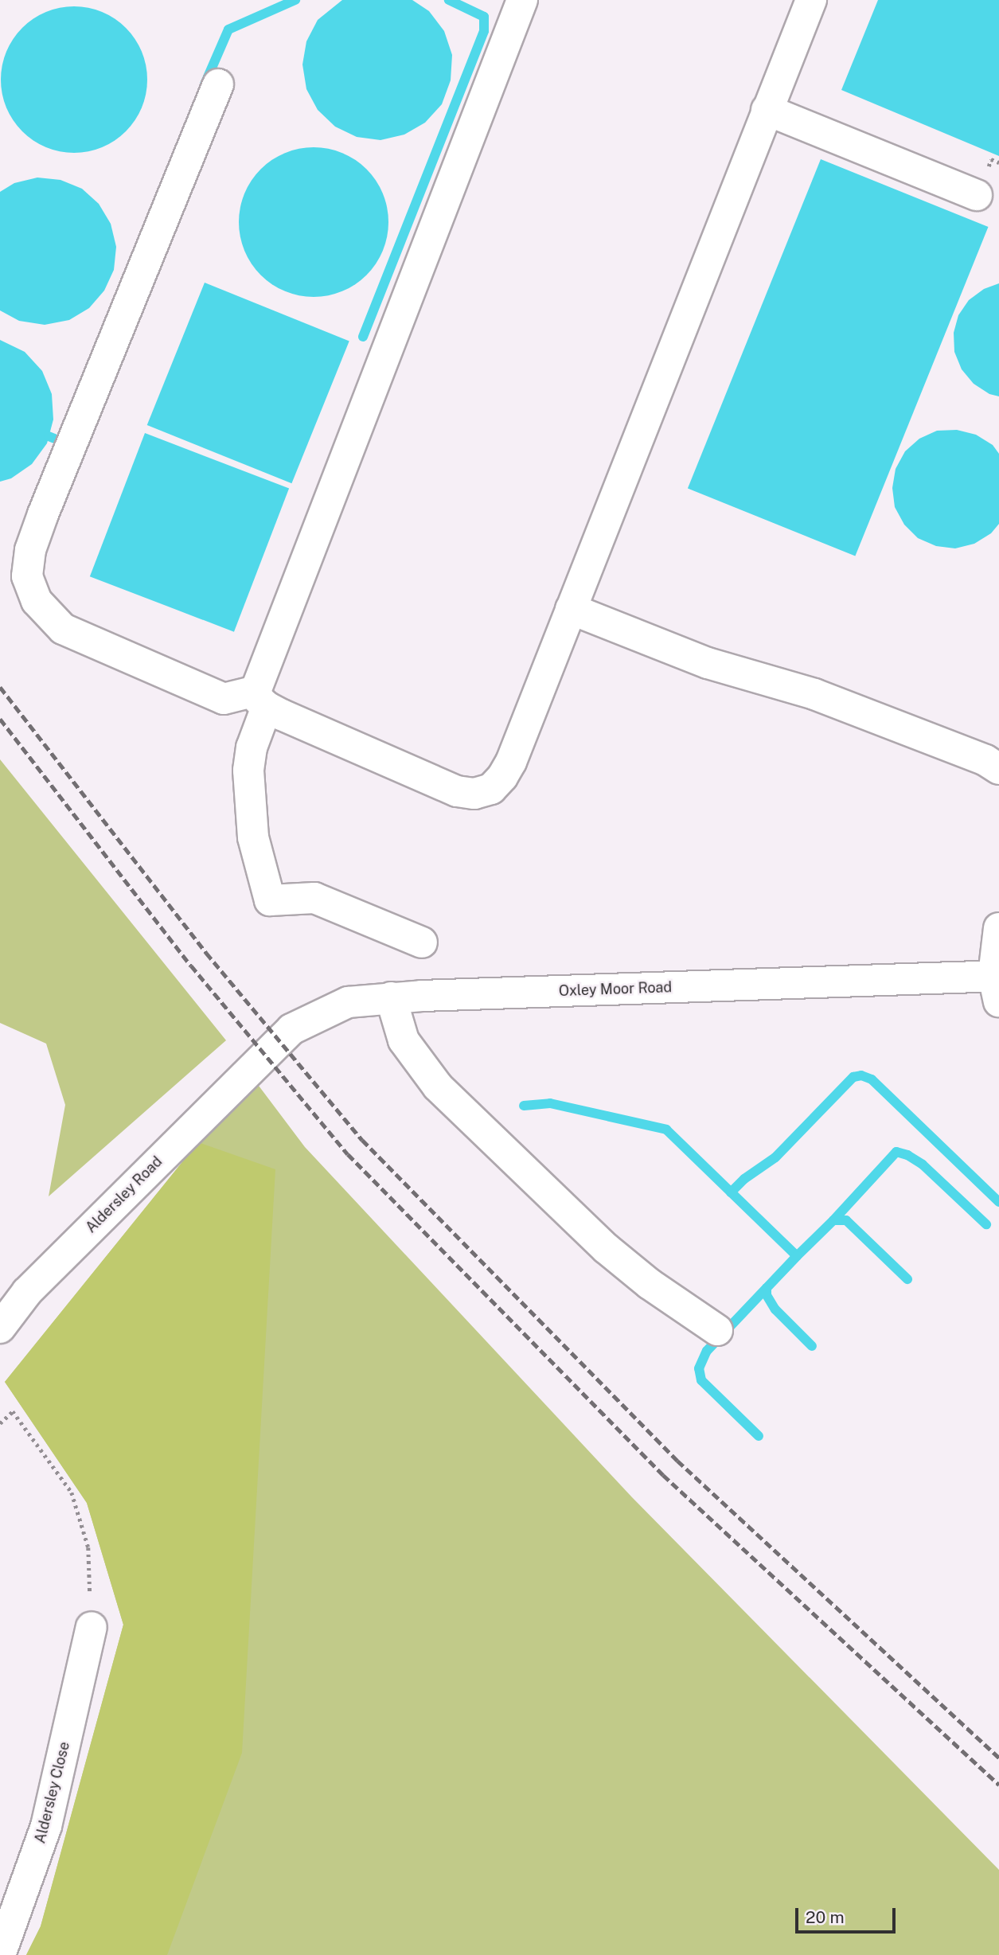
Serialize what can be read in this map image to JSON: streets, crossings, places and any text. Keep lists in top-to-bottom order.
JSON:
{
  "streets": {
    "street": ["Oxley Moor Road", "Aldersley Road", "Aldersley Close"]
  },
  "crossings": [
    ["Oxley Moor Road", "Aldersley Road"]
  ],
  "scale_bar": "20 m"
}
